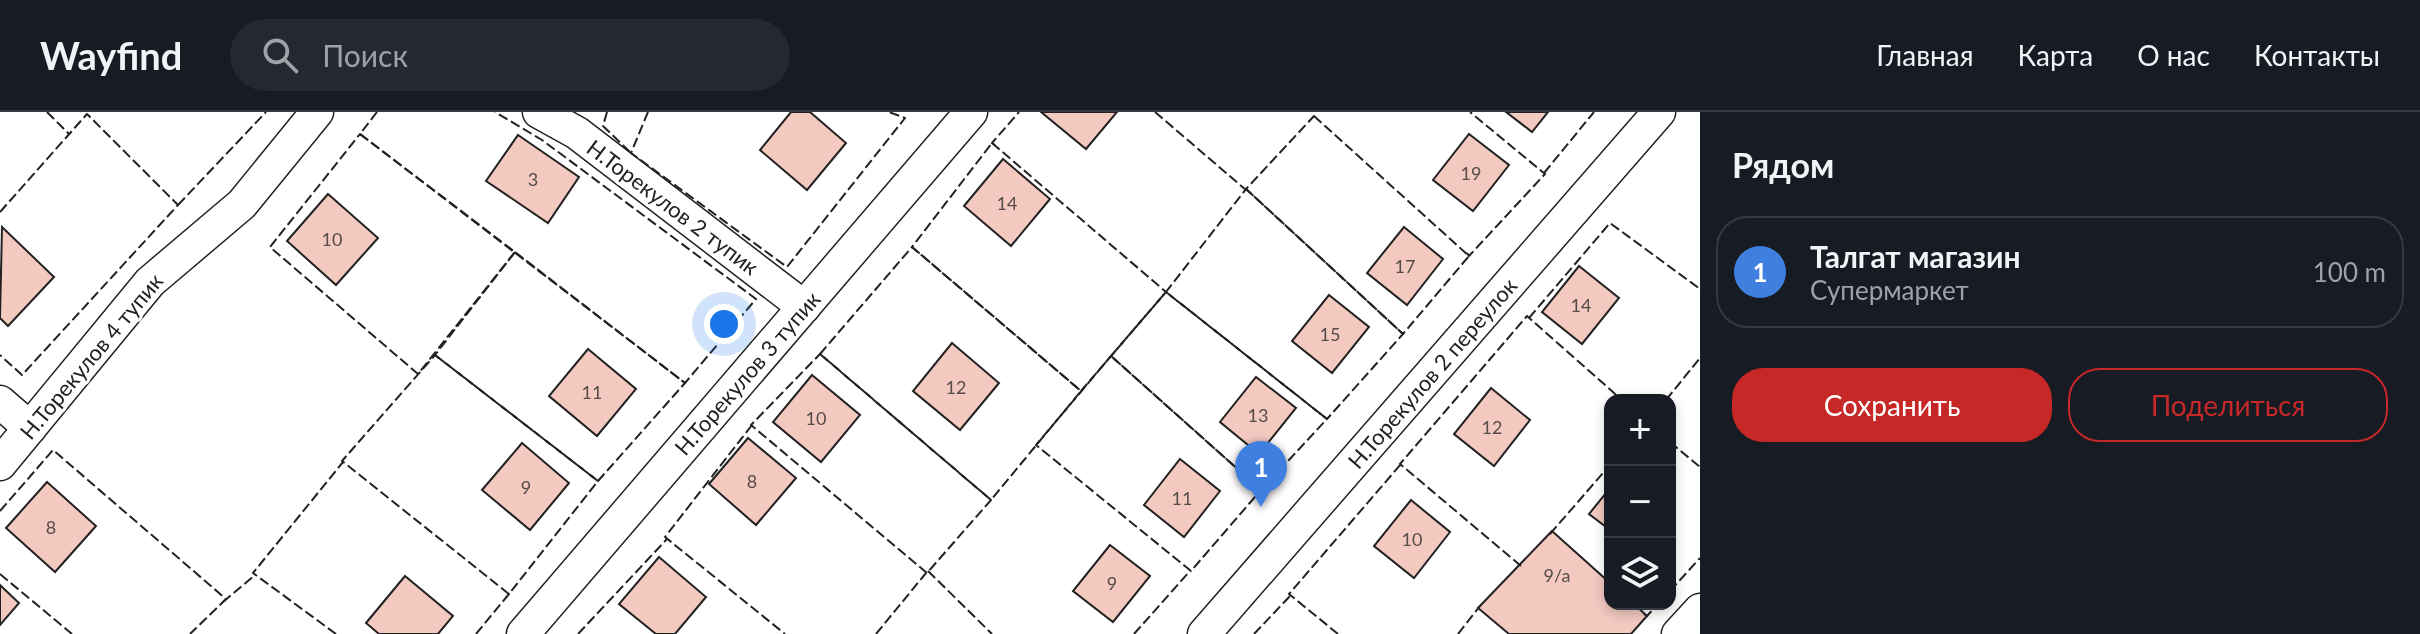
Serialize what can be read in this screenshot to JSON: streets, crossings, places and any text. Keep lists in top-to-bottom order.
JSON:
{
  "streets": {
    "street": [
      "Н.Торекулов 2 тупик",
      "Н.Торекулов 4 тупик",
      "Н.Торекулов 3 тупик",
      "Н.Торекулов 2 переулок"
    ]
  },
  "crossings": [
    ["Н.Торекулов 2 тупик", "Н.Торекулов 3 тупик"]
  ],
  "house_numbers": [
    "19",
    "3",
    "14",
    "10",
    "17",
    "14",
    "15",
    "12",
    "11",
    "13",
    "10",
    "12",
    "8",
    "9",
    "11",
    "8",
    "10",
    "9/а",
    "9"
  ],
  "page": {
    "header": "Wayfind",
    "search": "Поиск",
    "nav": [
      "Главная",
      "Карта",
      "О нас",
      "Контакты"
    ],
    "heading": "Рядом",
    "list": [
      {
        "mark": "1",
        "name": "Талгат магазин",
        "note": "Супермаркет",
        "value": "100 m"
      }
    ],
    "buttons": ["Сохранить", "Поделиться"],
    "map_buttons": ["+", "−"],
    "pins": "1"
  }
}
